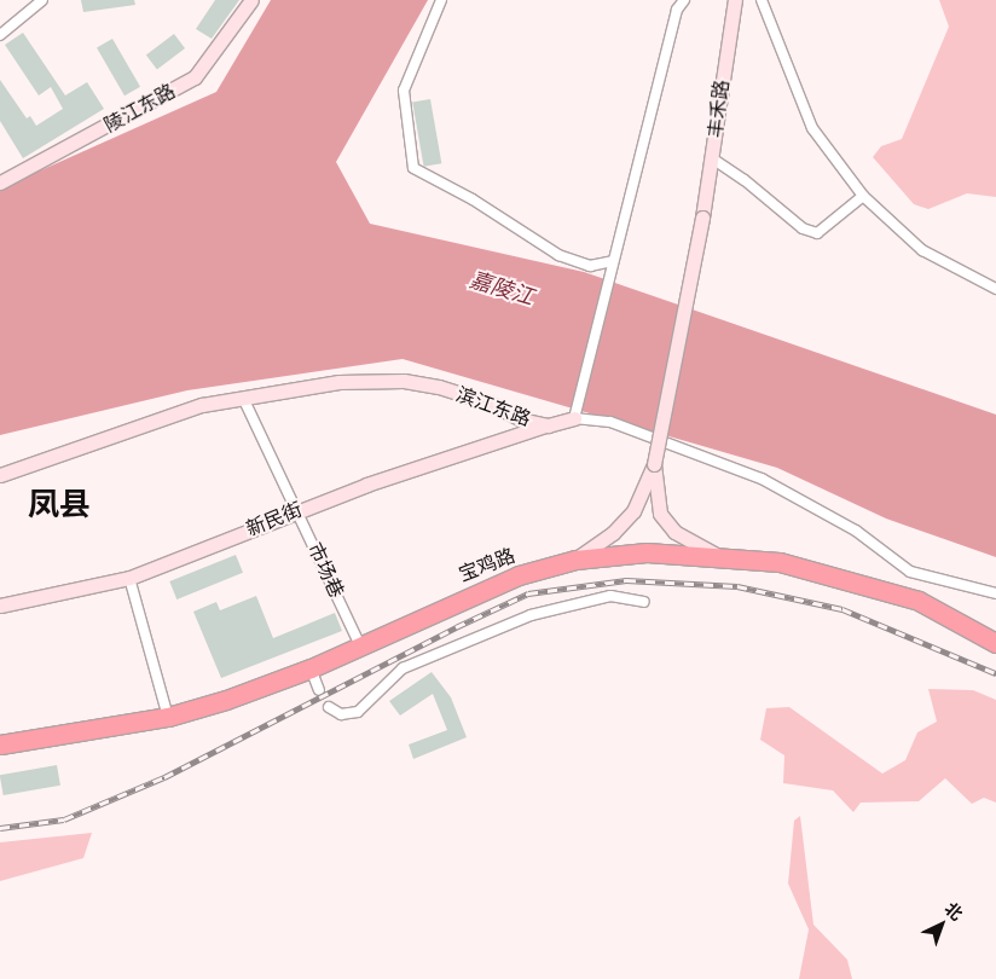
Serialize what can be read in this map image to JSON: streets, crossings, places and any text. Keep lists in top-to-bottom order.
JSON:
{
  "streets": {
    "highway": ["宝鸡路"],
    "street": [
      "陵江东路",
      "丰禾路",
      "滨江东路",
      "新民街",
      "市场巷"
    ]
  },
  "crossings": [
    ["滨江东路", "新民街"],
    ["滨江东路", "市场巷"],
    ["新民街", "市场巷"],
    ["宝鸡路", "市场巷"]
  ],
  "districts": ["凤县"],
  "water": ["嘉陵江"],
  "north": "top right"
}
